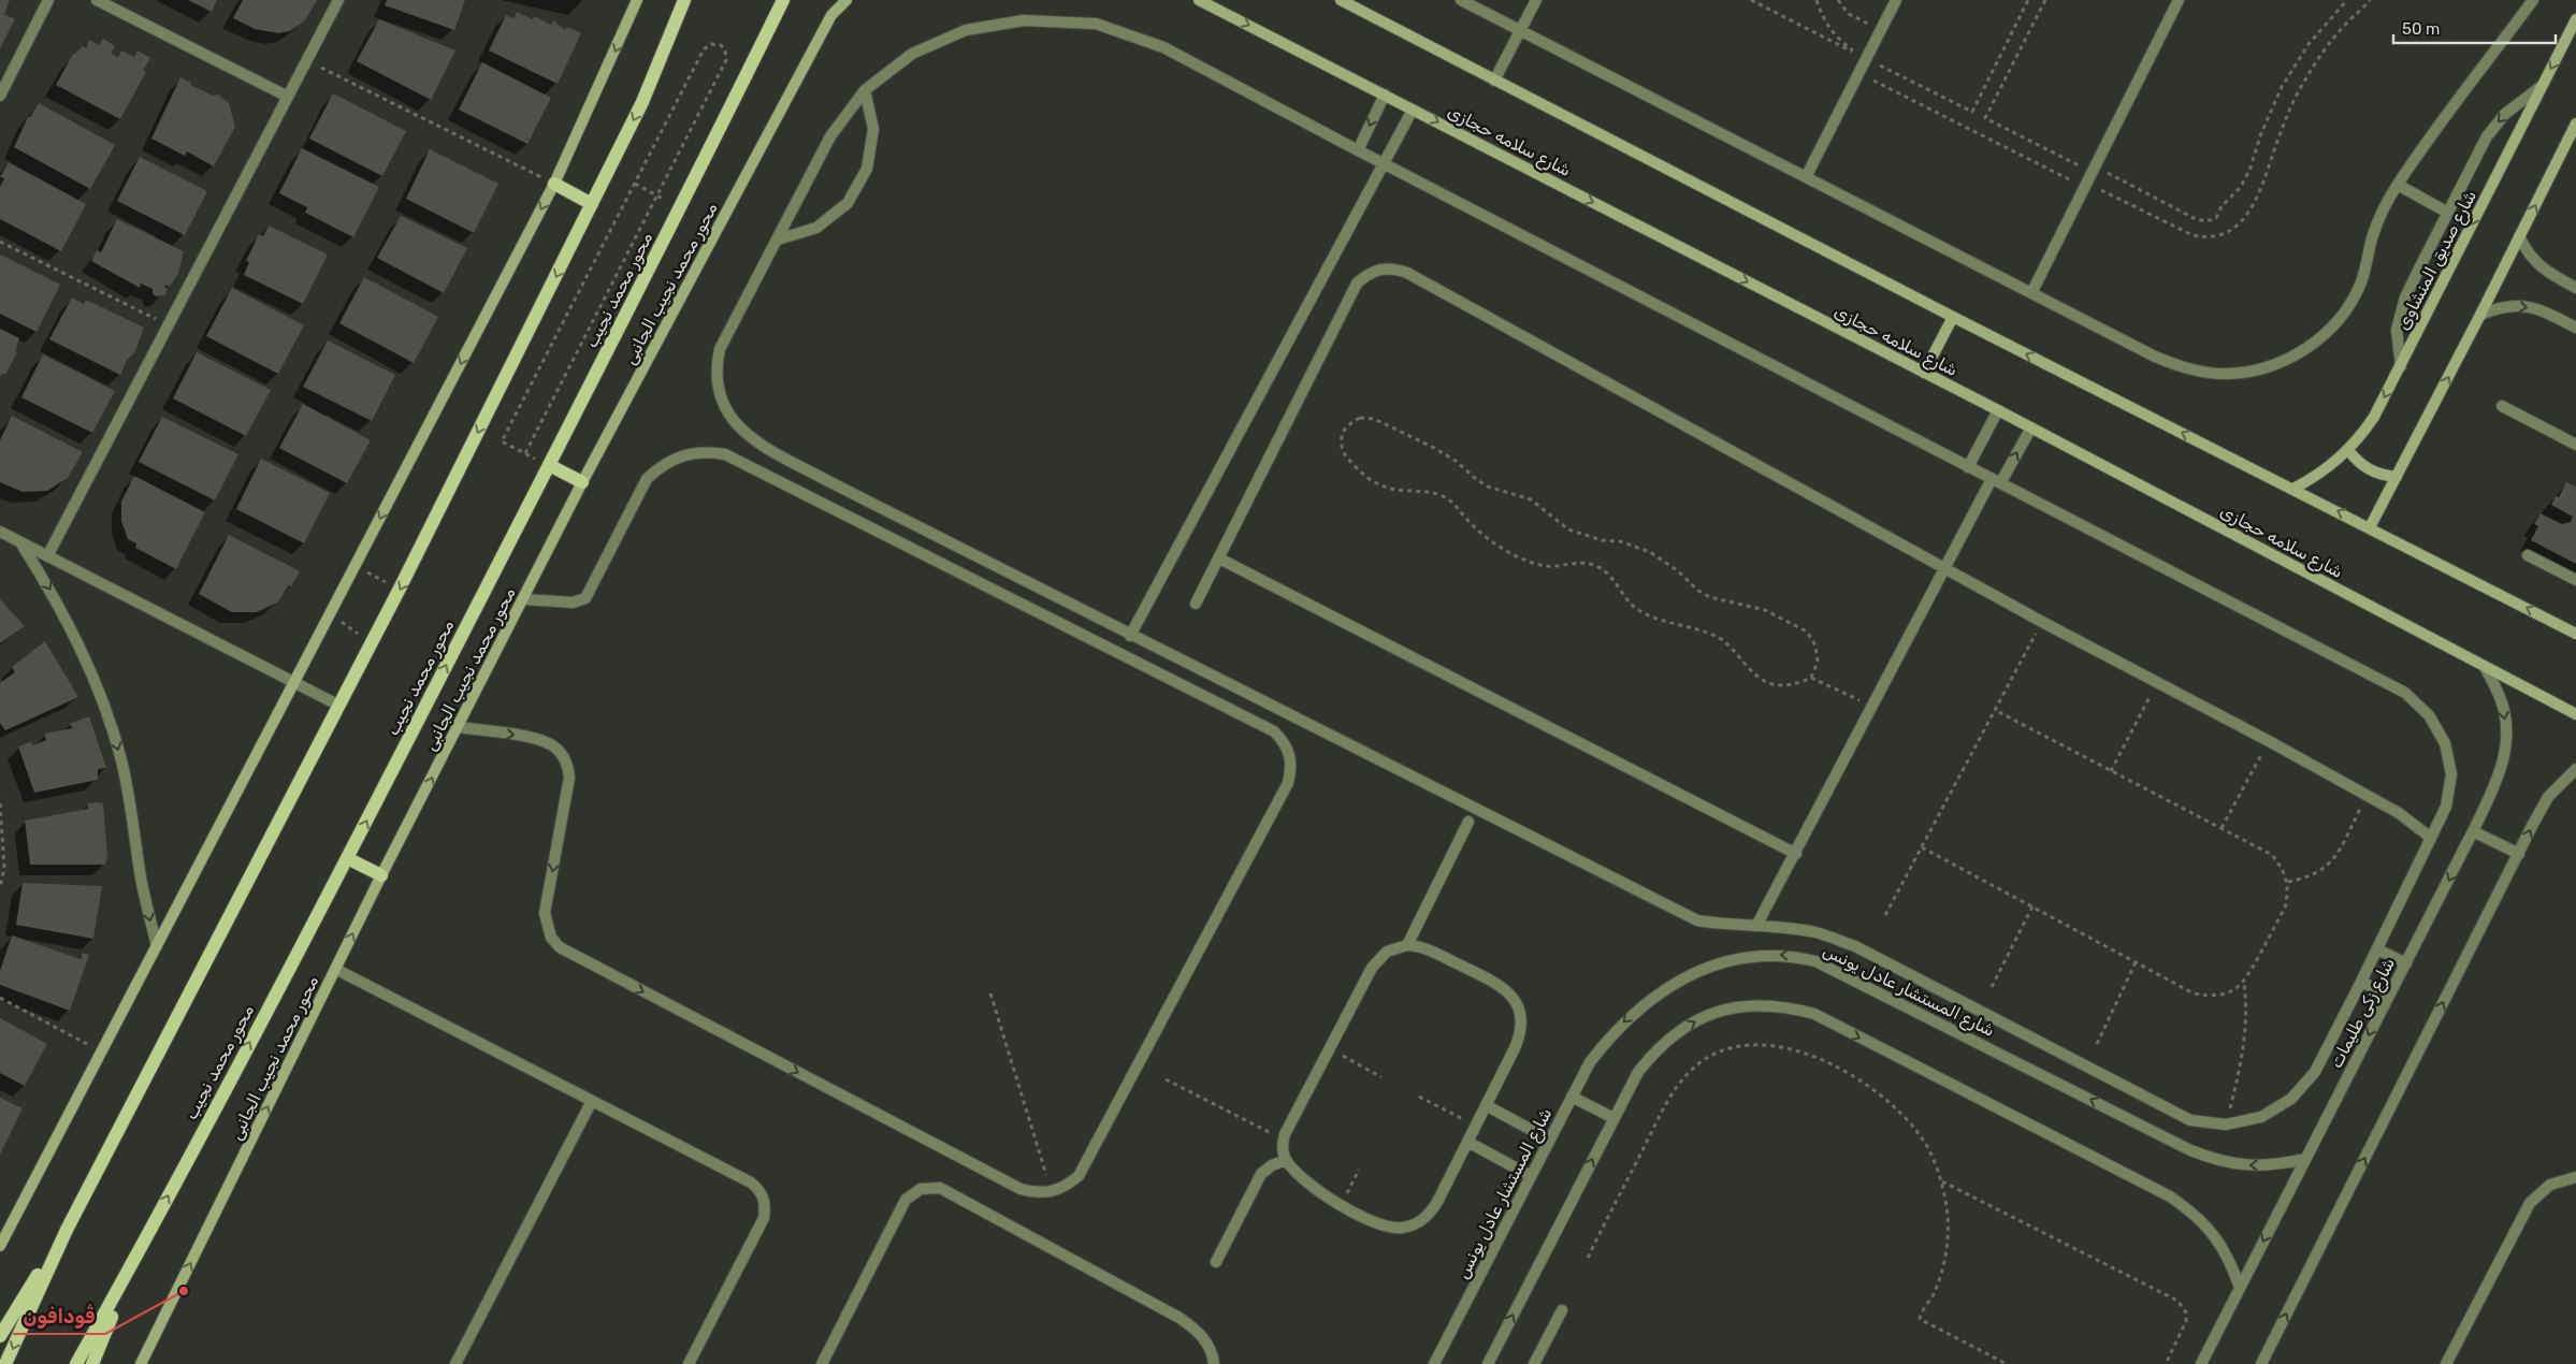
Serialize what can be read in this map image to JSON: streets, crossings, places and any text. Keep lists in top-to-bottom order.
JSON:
{
  "streets": {
    "main road": ["محور محمد نجيب"],
    "street": [
      "شارع سلامه حجازى",
      "شارع صديق المنشاوى",
      "محور محمد نجيب الجانبى",
      "شارع المستشار عادل يونس",
      "شارع زكى طليمات"
    ]
  },
  "crossings": [
    ["شارع سلامه حجازى", "شارع زكى طليمات"],
    ["شارع المستشار عادل يونس", "شارع زكى طليمات"]
  ],
  "one_way": ["محور محمد نجيب الجانبى"],
  "places": ["ڤودافون"],
  "scale_bar": "50 m"
}
